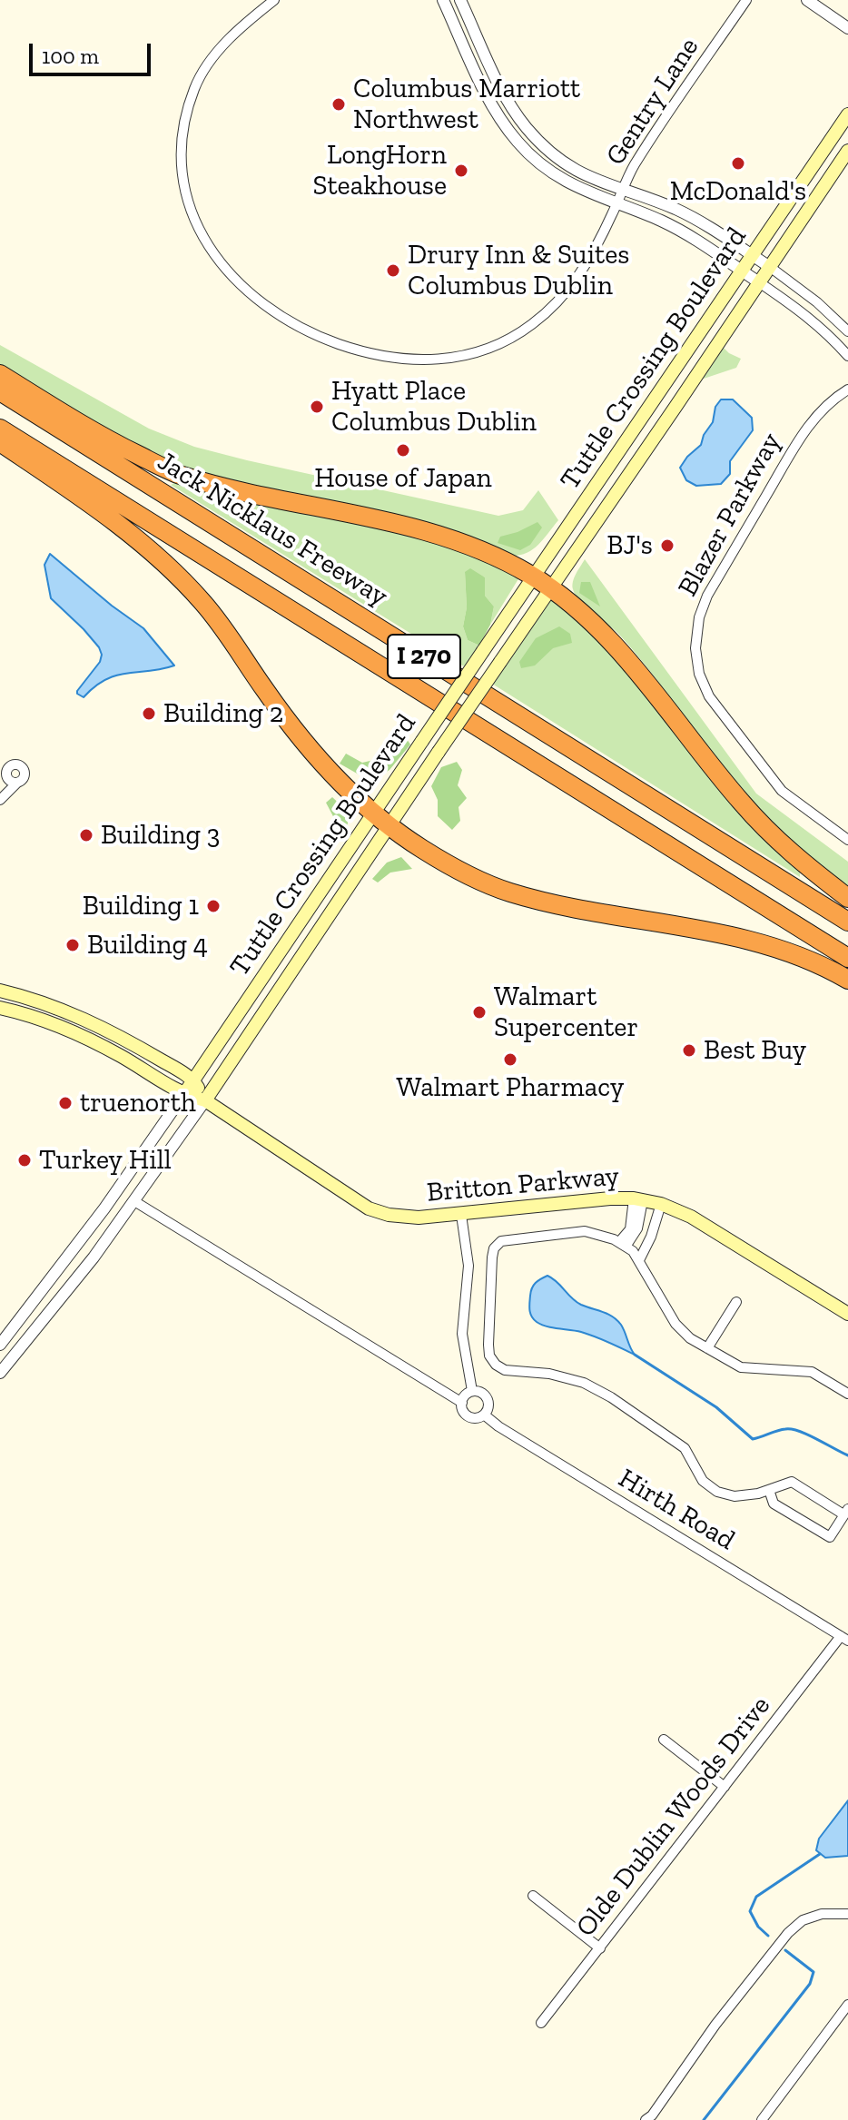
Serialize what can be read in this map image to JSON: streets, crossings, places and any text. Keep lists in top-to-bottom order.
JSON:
{
  "streets": {
    "highway": ["Jack Nicklaus Freeway", "I 270"],
    "main road": ["Tuttle Crossing Boulevard", "Britton Parkway"],
    "street": [
      "Gentry Lane",
      "Blazer Parkway",
      "Hirth Road",
      "Olde Dublin Woods Drive"
    ]
  },
  "crossings": [
    ["Tuttle Crossing Boulevard", "Britton Parkway"],
    ["Hirth Road", "Olde Dublin Woods Drive"]
  ],
  "places": [
    "Columbus Marriott Northwest",
    "McDonald's",
    "LongHorn Steakhouse",
    "Drury Inn & Suites Columbus Dublin",
    "Hyatt Place Columbus Dublin",
    "House of Japan",
    "BJ's",
    "Building 2",
    "Building 3",
    "Building 1",
    "Building 4",
    "Walmart Supercenter",
    "Best Buy",
    "Walmart Pharmacy",
    "truenorth",
    "Turkey Hill"
  ],
  "scale_bar": "100 m"
}
